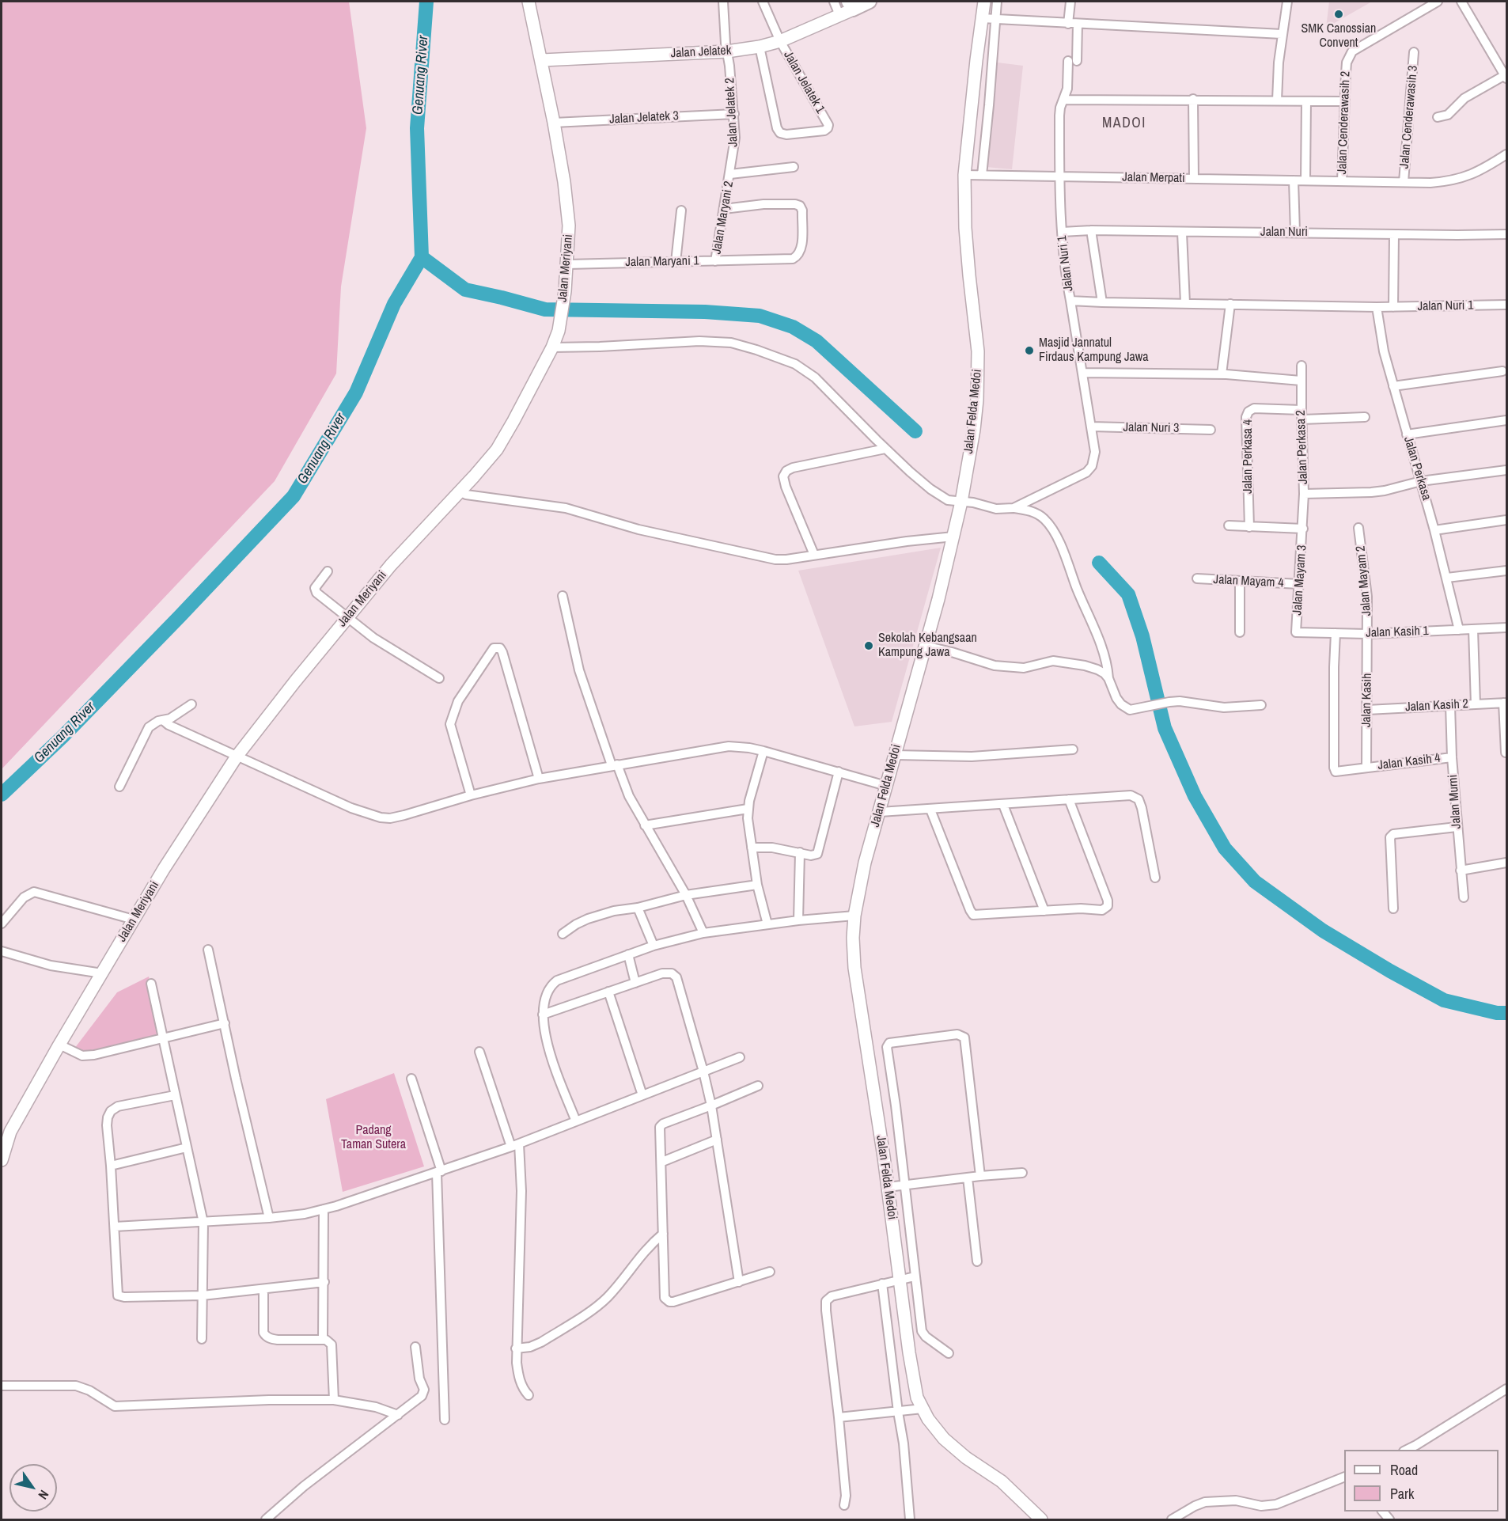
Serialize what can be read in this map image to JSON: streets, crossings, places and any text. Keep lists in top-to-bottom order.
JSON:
{
  "streets": {
    "street": [
      "Jalan Jelatek",
      "Jalan Jelatek 1",
      "Jalan Jelatek 2",
      "Jalan Cenderawasih 3",
      "Jalan Jelatek 3",
      "Jalan Cenderawasih 2",
      "Jalan Merpati",
      "Jalan Maryani 2",
      "Jalan Nuri",
      "Jalan Maryani 1",
      "Jalan Nuri 1",
      "Jalan Meriyani",
      "Jalan Felda Medoi",
      "Jalan Nuri 3",
      "Jalan Perkasa 2",
      "Jalan Perkasa 4",
      "Jalan Perkasa",
      "Jalan Mayam 3",
      "Jalan Mayam 2",
      "Jalan Mayam 4",
      "Jalan Kasih 1",
      "Jalan Kasih",
      "Jalan Kasih 2",
      "Jalan Kasih 4",
      "Jalan Murni"
    ]
  },
  "crossings": [
    ["Jalan Jelatek", "Jalan Jelatek 1"],
    ["Jalan Jelatek", "Jalan Jelatek 2"],
    ["Jalan Jelatek", "Jalan Meriyani"],
    ["Jalan Jelatek 2", "Jalan Jelatek 3"],
    ["Jalan Jelatek 2", "Jalan Maryani 2"],
    ["Jalan Cenderawasih 3", "Jalan Merpati"],
    ["Jalan Jelatek 3", "Jalan Meriyani"],
    ["Jalan Cenderawasih 2", "Jalan Merpati"],
    ["Jalan Merpati", "Jalan Nuri 1"],
    ["Jalan Merpati", "Jalan Felda Medoi"],
    ["Jalan Maryani 2", "Jalan Maryani 1"],
    ["Jalan Nuri", "Jalan Nuri 1"],
    ["Jalan Maryani 1", "Jalan Meriyani"],
    ["Jalan Nuri 1", "Jalan Perkasa"],
    ["Jalan Perkasa 2", "Jalan Perkasa 4"],
    ["Jalan Perkasa 2", "Jalan Mayam 3"],
    ["Jalan Perkasa", "Jalan Kasih 1"],
    ["Jalan Mayam 3", "Jalan Mayam 4"],
    ["Jalan Mayam 3", "Jalan Kasih 1"],
    ["Jalan Mayam 2", "Jalan Kasih 1"],
    ["Jalan Mayam 2", "Jalan Kasih"],
    ["Jalan Kasih 1", "Jalan Kasih"],
    ["Jalan Kasih 1", "Jalan Kasih 4"],
    ["Jalan Kasih", "Jalan Kasih 2"],
    ["Jalan Kasih", "Jalan Kasih 4"],
    ["Jalan Kasih 2", "Jalan Murni"],
    ["Jalan Kasih 4", "Jalan Murni"]
  ],
  "districts": ["MADOI"],
  "water": ["Genuang River"],
  "parks": ["Padang Taman Sutera"],
  "places": ["SMK Canossian Convent", "Masjid Jannatul Firdaus Kampung Jawa", "Sekolah Kebangsaan Kampung Jawa"],
  "legend": ["Road", "Park"],
  "north": "bottom right"
}
